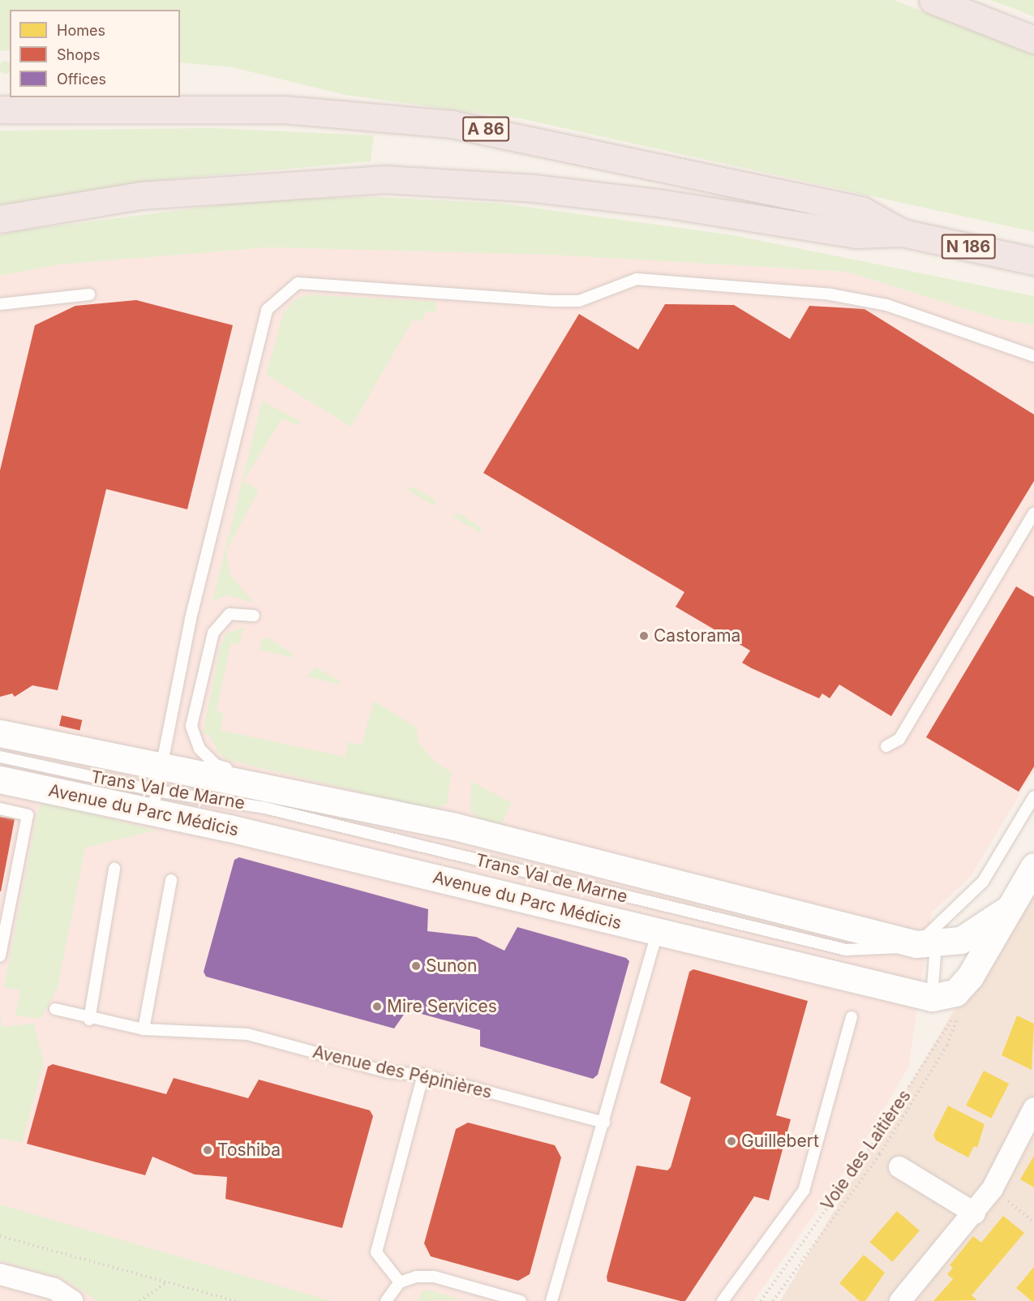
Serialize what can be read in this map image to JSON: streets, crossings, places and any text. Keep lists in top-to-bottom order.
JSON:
{
  "streets": {
    "highway": ["A 86", "N 186"],
    "street": ["Avenue du Parc Médicis"],
    "lane": ["Trans Val de Marne", "Avenue des Pépinières"],
    "path": ["Voie des Laitières"]
  },
  "crossings": [
    ["A 86", "N 186"],
    ["Trans Val de Marne", "Avenue du Parc Médicis"],
    ["Avenue du Parc Médicis", "Voie des Laitières"]
  ],
  "places": [
    "Castorama",
    "Sunon",
    "Mire Services",
    "Guillebert",
    "Toshiba"
  ],
  "legend": ["Homes", "Shops", "Offices"]
}
